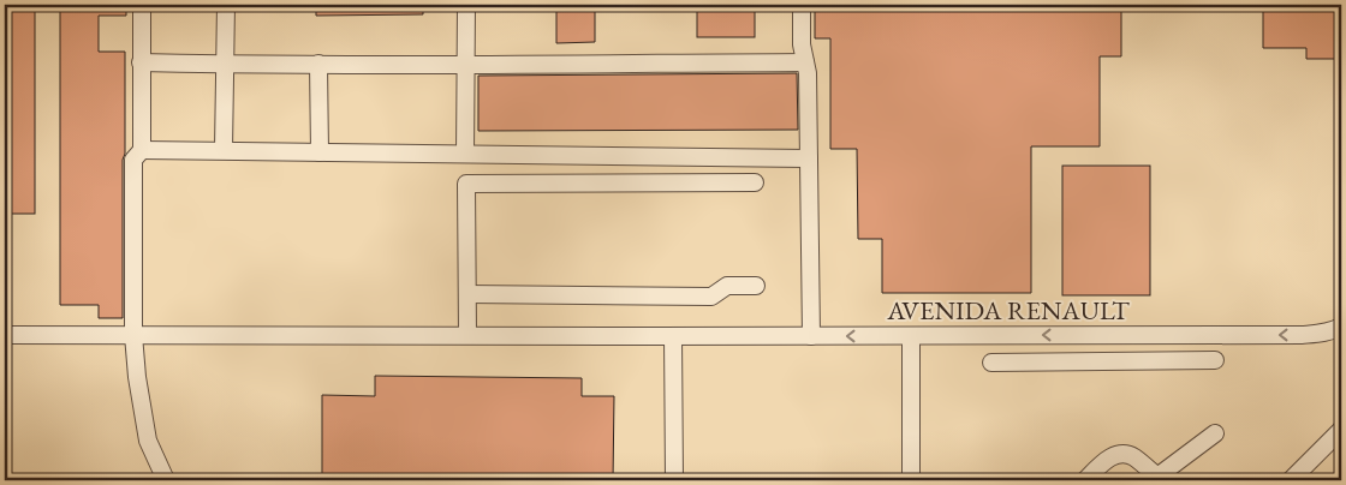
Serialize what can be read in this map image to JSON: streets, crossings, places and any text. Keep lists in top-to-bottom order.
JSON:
{
  "streets": {
    "street": ["AVENIDA RENAULT"]
  }
}
